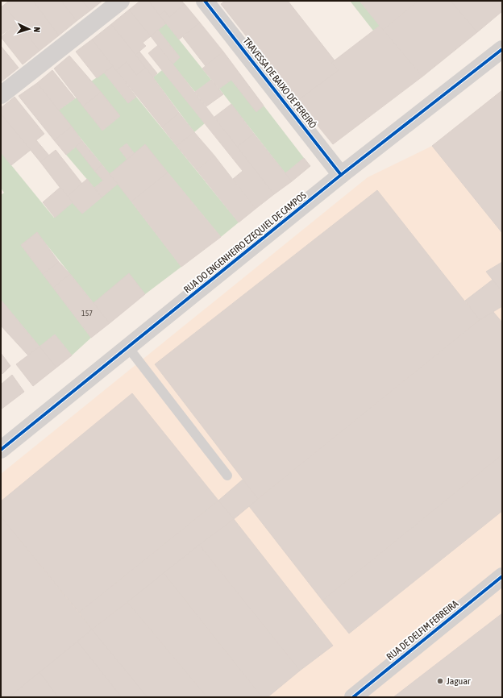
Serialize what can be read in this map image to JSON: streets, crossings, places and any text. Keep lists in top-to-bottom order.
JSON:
{
  "streets": {
    "street": ["TRAVESSA DE BAIXO DE PEREIRÓ", "RUA DO ENGENHEIRO EZEQUIEL DE CAMPOS", "RUA DE DELFIM FERREIRA"]
  },
  "crossings": [
    ["TRAVESSA DE BAIXO DE PEREIRÓ", "RUA DO ENGENHEIRO EZEQUIEL DE CAMPOS"]
  ],
  "places": ["Jaguar"],
  "house_numbers": ["157"],
  "north": "right"
}
